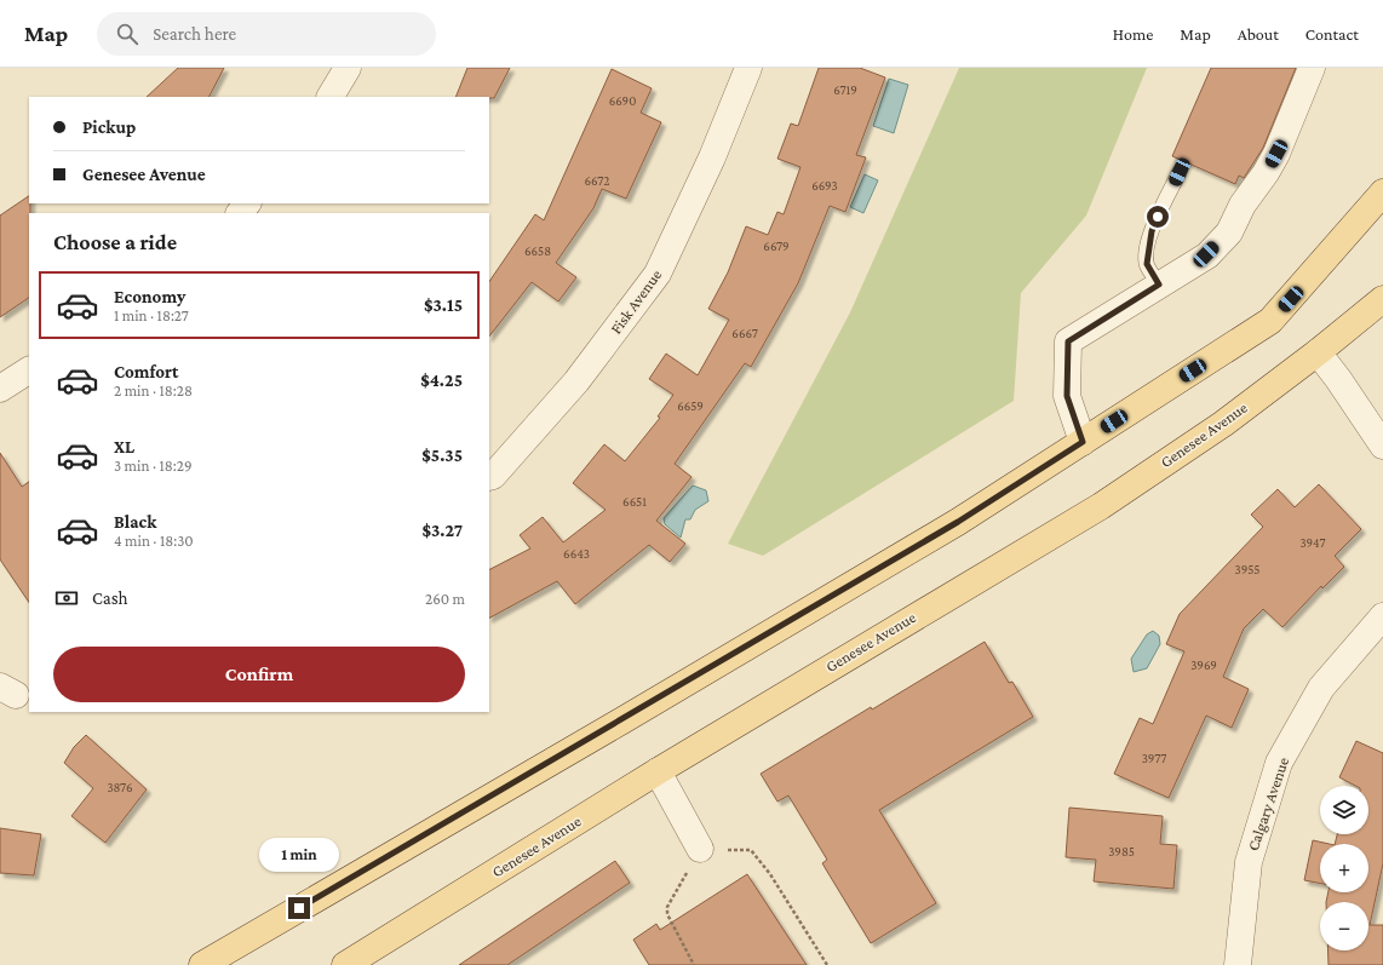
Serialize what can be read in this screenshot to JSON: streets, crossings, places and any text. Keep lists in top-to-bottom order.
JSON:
{
  "streets": {
    "main road": ["Genesee Avenue"],
    "street": ["Fisk Avenue", "Calgary Avenue"]
  },
  "house_numbers": [
    "6719",
    "6690",
    "6672",
    "6693",
    "6679",
    "6658",
    "6667",
    "6659",
    "6651",
    "3947",
    "6643",
    "3955",
    "3969",
    "3977",
    "3876",
    "3985"
  ],
  "page": {
    "header": "Map",
    "search": "Search here",
    "nav": [
      "Home",
      "Map",
      "About",
      "Contact"
    ],
    "banner": ["Pickup", "Genesee Avenue"],
    "heading": "Choose a ride",
    "list": [
      {
        "name": "Economy",
        "note": "1 min · 18:27",
        "value": "$3.15"
      },
      {
        "name": "Comfort",
        "note": "2 min · 18:28",
        "value": "$4.25"
      },
      {
        "name": "XL",
        "note": "3 min · 18:29",
        "value": "$5.35"
      },
      {
        "name": "Black",
        "note": "4 min · 18:30",
        "value": "$3.27"
      }
    ],
    "pay": ["Cash", "260 m"],
    "buttons": "Confirm",
    "map_buttons": ["+", "−"],
    "bubble": "1 min"
  }
}
